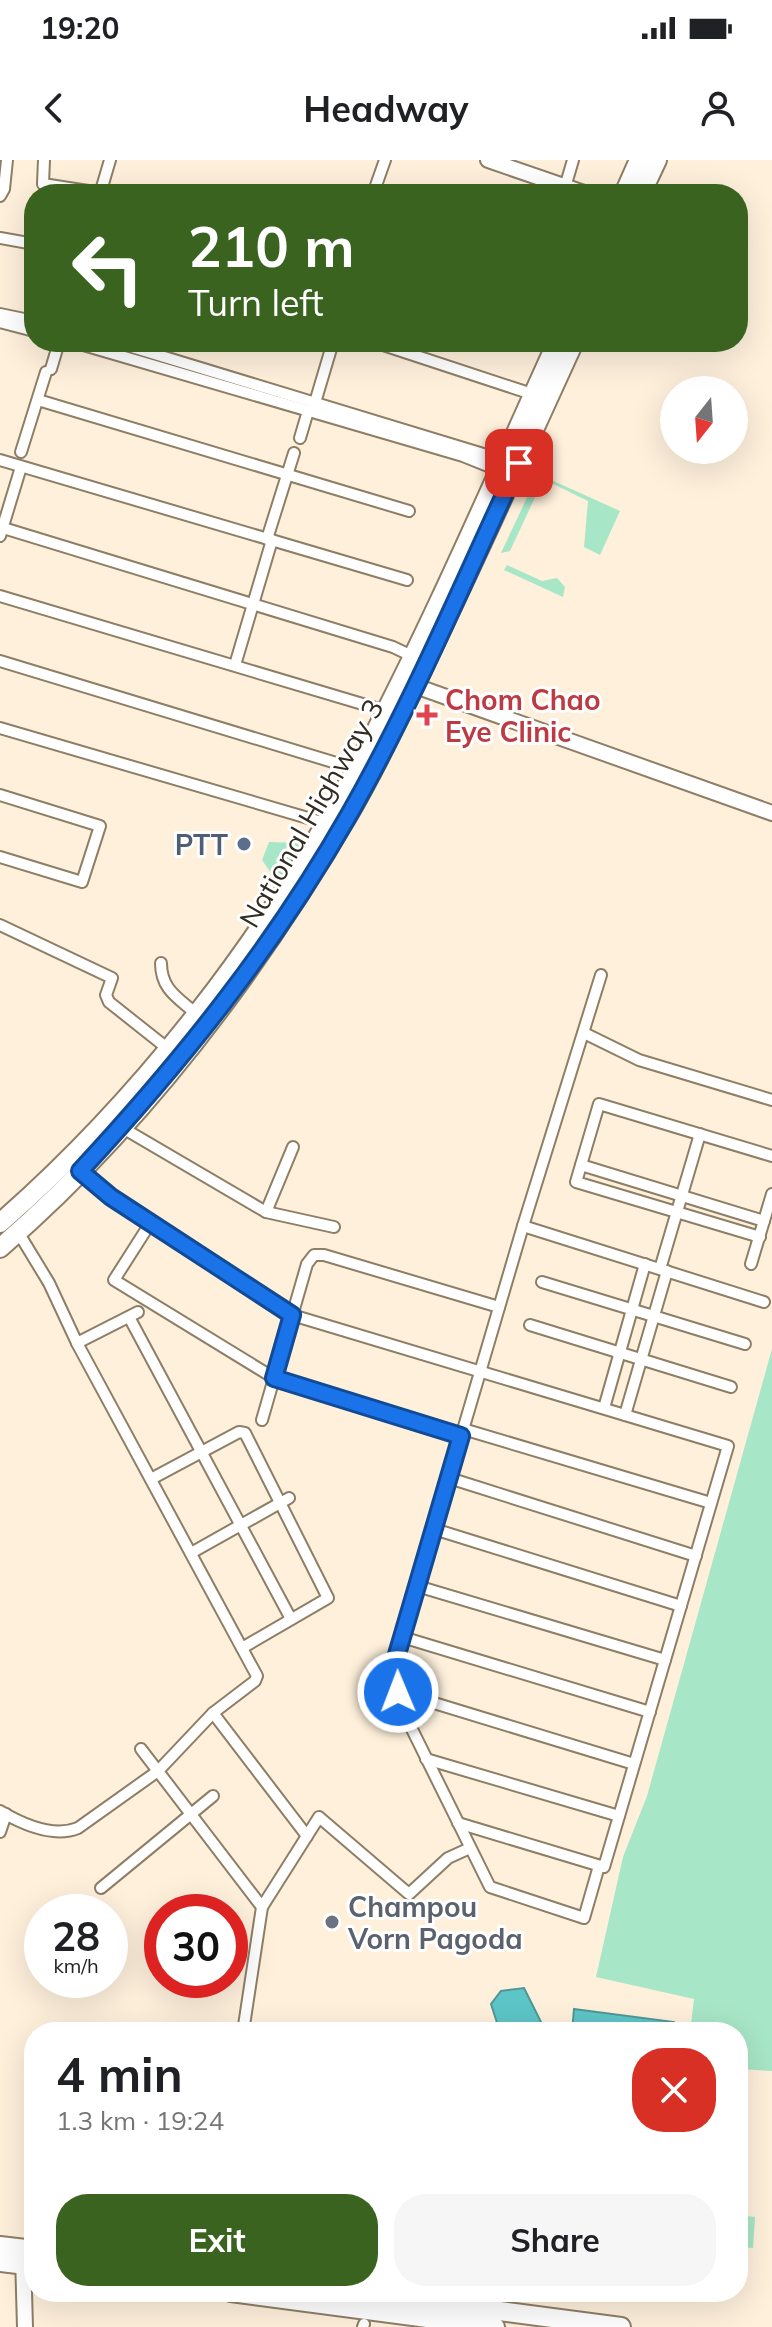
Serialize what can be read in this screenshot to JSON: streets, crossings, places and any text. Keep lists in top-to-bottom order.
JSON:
{
  "streets": {
    "highway": ["National Highway 3"]
  },
  "places": {
    "health": ["Chom Chao Eye Clinic"],
    "other": ["PTT", "Champou Vorn Pagoda"]
  },
  "north": "bottom",
  "page": {
    "status": "19:20",
    "header": "Headway",
    "turn": ["210 m", "Turn left"],
    "speed": "28 km/h",
    "limit": "30",
    "heading": ["4 min", "1.3 km · 19:24"],
    "buttons": ["Exit", "Share"]
  }
}
